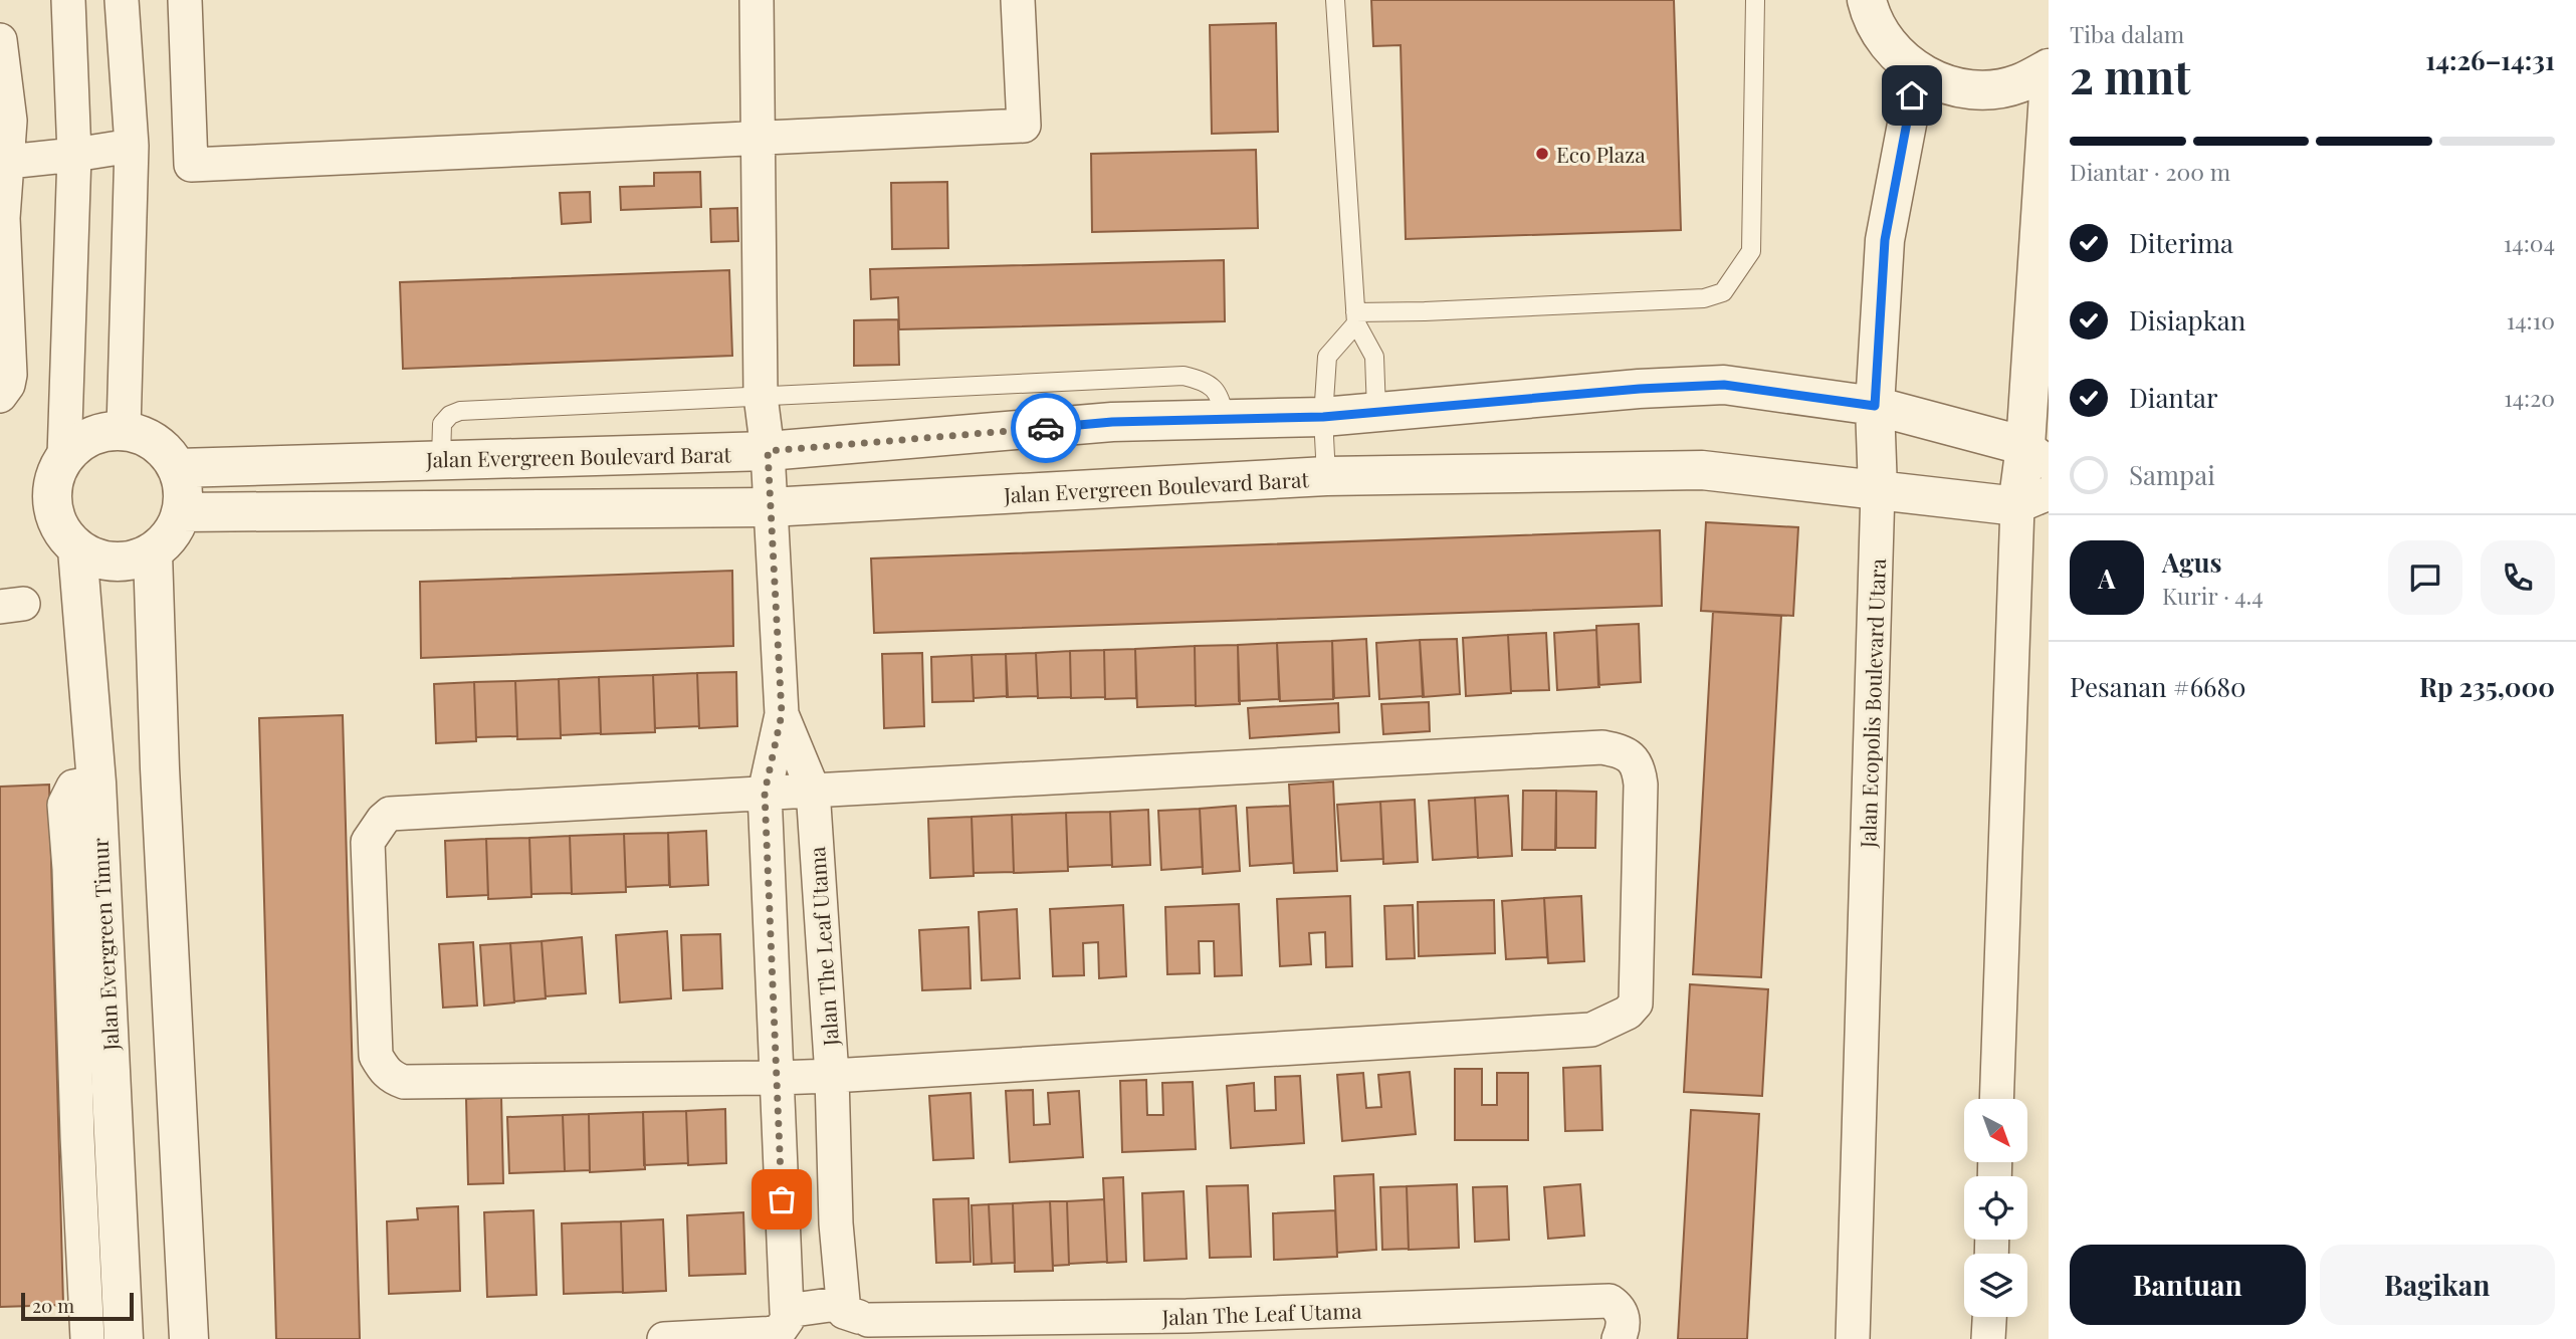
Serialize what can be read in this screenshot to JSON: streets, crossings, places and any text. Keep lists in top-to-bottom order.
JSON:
{
  "streets": {
    "street": [
      "Jalan Evergreen Boulevard Barat",
      "Jalan Ecopolis Boulevard Utara",
      "Jalan Evergreen Timur",
      "Jalan The Leaf Utama"
    ]
  },
  "crossings": [
    ["Jalan Evergreen Boulevard Barat", "Jalan Ecopolis Boulevard Utara"],
    ["Jalan Evergreen Boulevard Barat", "Jalan Evergreen Timur"],
    ["Jalan Evergreen Boulevard Barat", "Jalan The Leaf Utama"]
  ],
  "places": ["Eco Plaza"],
  "scale_bar": "20 m",
  "north": "bottom right",
  "page": {
    "heading": ["2 mnt", "Tiba dalam", "14:26–14:31"],
    "panel": [
      "Agus",
      "Kurir · 4.4",
      "Pesanan #6680",
      "Rp 235,000"
    ],
    "bar": "Diantar · 200 m",
    "list": [
      ["Diterima", "14:04"],
      ["Disiapkan", "14:10"],
      ["Diantar", "14:20"],
      "Sampai"
    ],
    "round": "A",
    "buttons": ["Bantuan", "Bagikan"],
    "scale": "20 m"
  }
}
